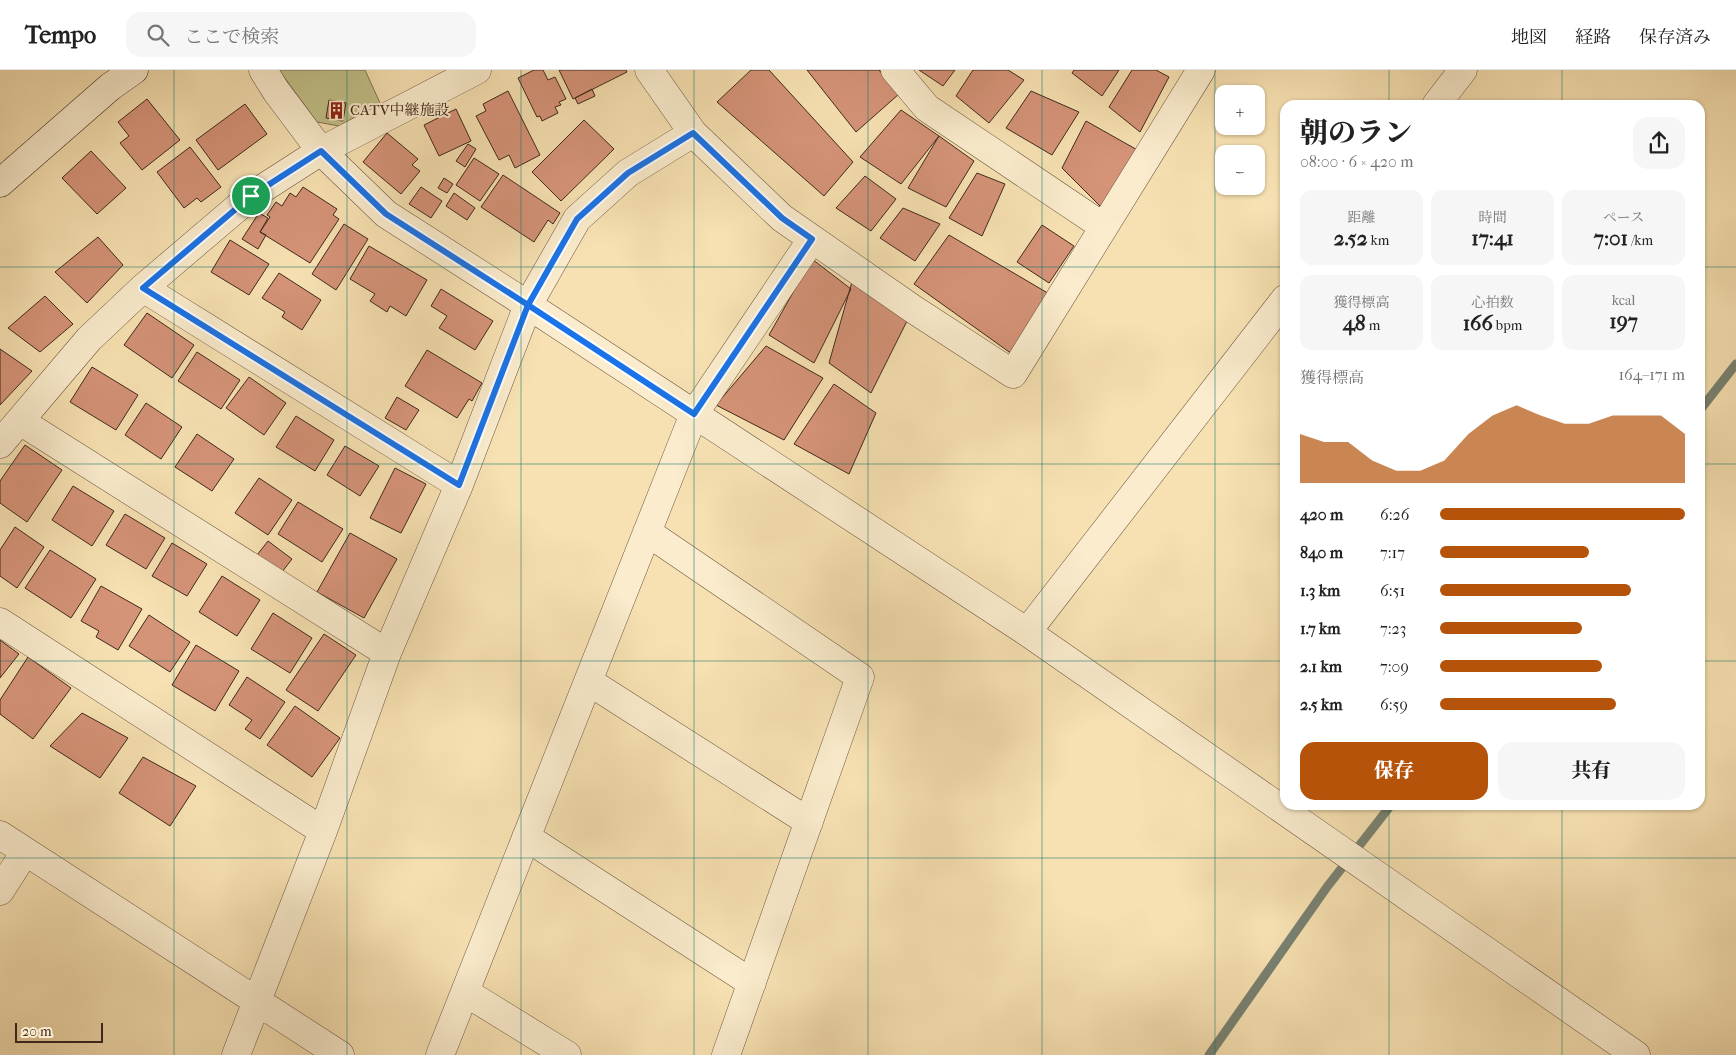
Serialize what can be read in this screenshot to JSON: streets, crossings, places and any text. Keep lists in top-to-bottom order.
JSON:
{
  "places": {
    "building": ["CATV中継施設"]
  },
  "scale_bar": "20 m",
  "page": {
    "header": "Tempo",
    "search": "ここで検索",
    "nav": ["地図", "経路", "保存済み"],
    "map_buttons": ["+", "−"],
    "heading": ["朝のラン", "08:00 · 6 × 420 m"],
    "stats": [
      ["距離", "2.52 km"],
      ["時間", "17:41"],
      ["ペース", "7:01 /km"],
      ["獲得標高", "48 m"],
      ["心拍数", "166 bpm"],
      ["kcal", "197"]
    ],
    "chart": ["獲得標高", "164–171 m"],
    "list": [
      {
        "name": "420 m",
        "note": "6:26"
      },
      {
        "name": "840 m",
        "note": "7:17"
      },
      {
        "name": "1.3 km",
        "note": "6:51"
      },
      {
        "name": "1.7 km",
        "note": "7:23"
      },
      {
        "name": "2.1 km",
        "note": "7:09"
      },
      {
        "name": "2.5 km",
        "note": "6:59"
      }
    ],
    "buttons": ["保存", "共有"],
    "scale": "20 m"
  }
}
